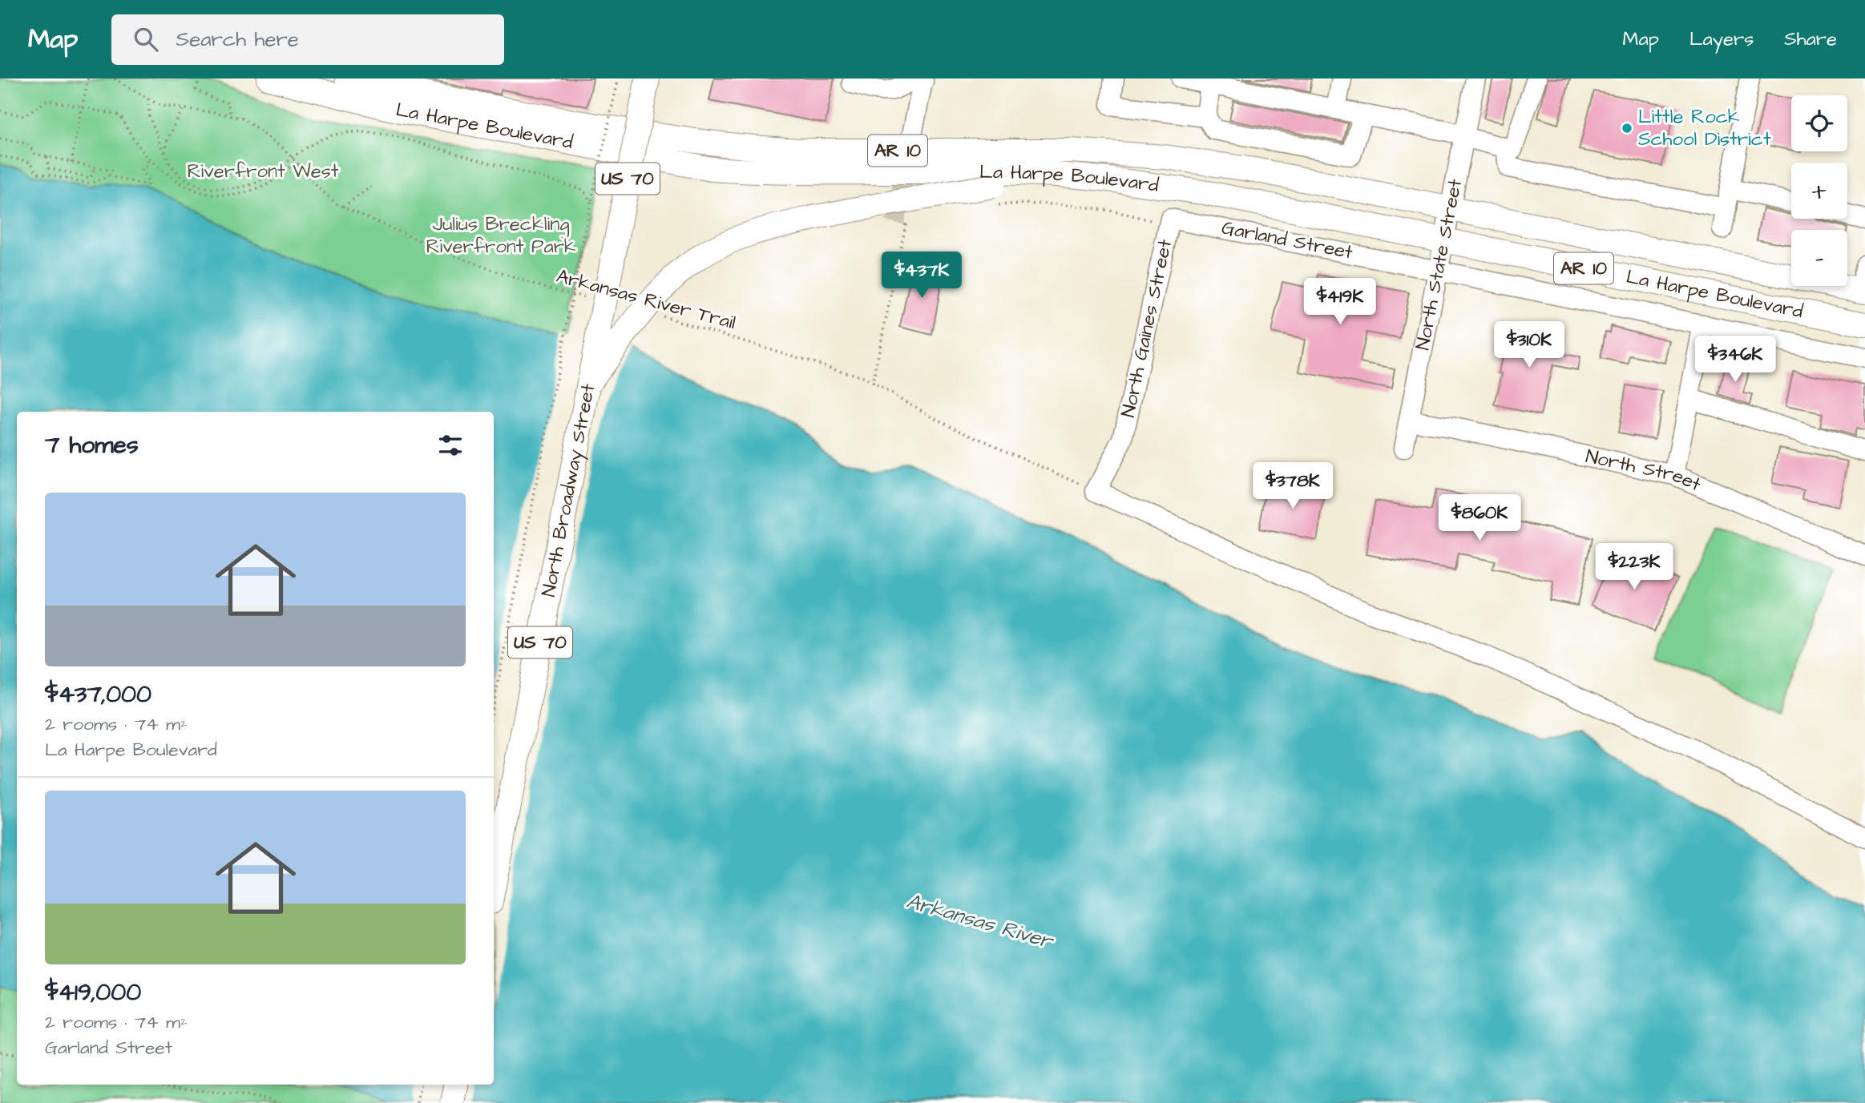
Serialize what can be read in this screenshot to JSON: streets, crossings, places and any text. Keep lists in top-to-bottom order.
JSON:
{
  "streets": {
    "main road": [
      "La Harpe Boulevard",
      "AR 10",
      "US 70",
      "North Broadway Street"
    ],
    "street": [
      "Garland Street",
      "North State Street",
      "North Gaines Street",
      "North Street"
    ],
    "path": ["Arkansas River Trail"]
  },
  "crossings": [
    ["La Harpe Boulevard", "North State Street"],
    ["Garland Street", "North State Street"],
    ["Garland Street", "North Gaines Street"],
    ["North State Street", "North Street"],
    ["Arkansas River Trail", "North Gaines Street"]
  ],
  "water": ["Arkansas River"],
  "parks": ["Riverfront West", "Julius Breckling Riverfront Park"],
  "places": ["Little Rock School District"],
  "page": {
    "header": "Map",
    "search": "Search here",
    "nav": ["Map", "Layers", "Share"],
    "map_buttons": ["+", "−"],
    "price": [
      "$437K",
      "$419K",
      "$310K",
      "$346K",
      "$378K",
      "$860K",
      "$223K"
    ],
    "heading": "7 homes",
    "list": [
      {
        "name": "$437,000",
        "note": "2 rooms · 74 m² · La Harpe Boulevard"
      },
      {
        "name": "$419,000",
        "note": "2 rooms · 74 m² · Garland Street"
      }
    ]
  }
}
